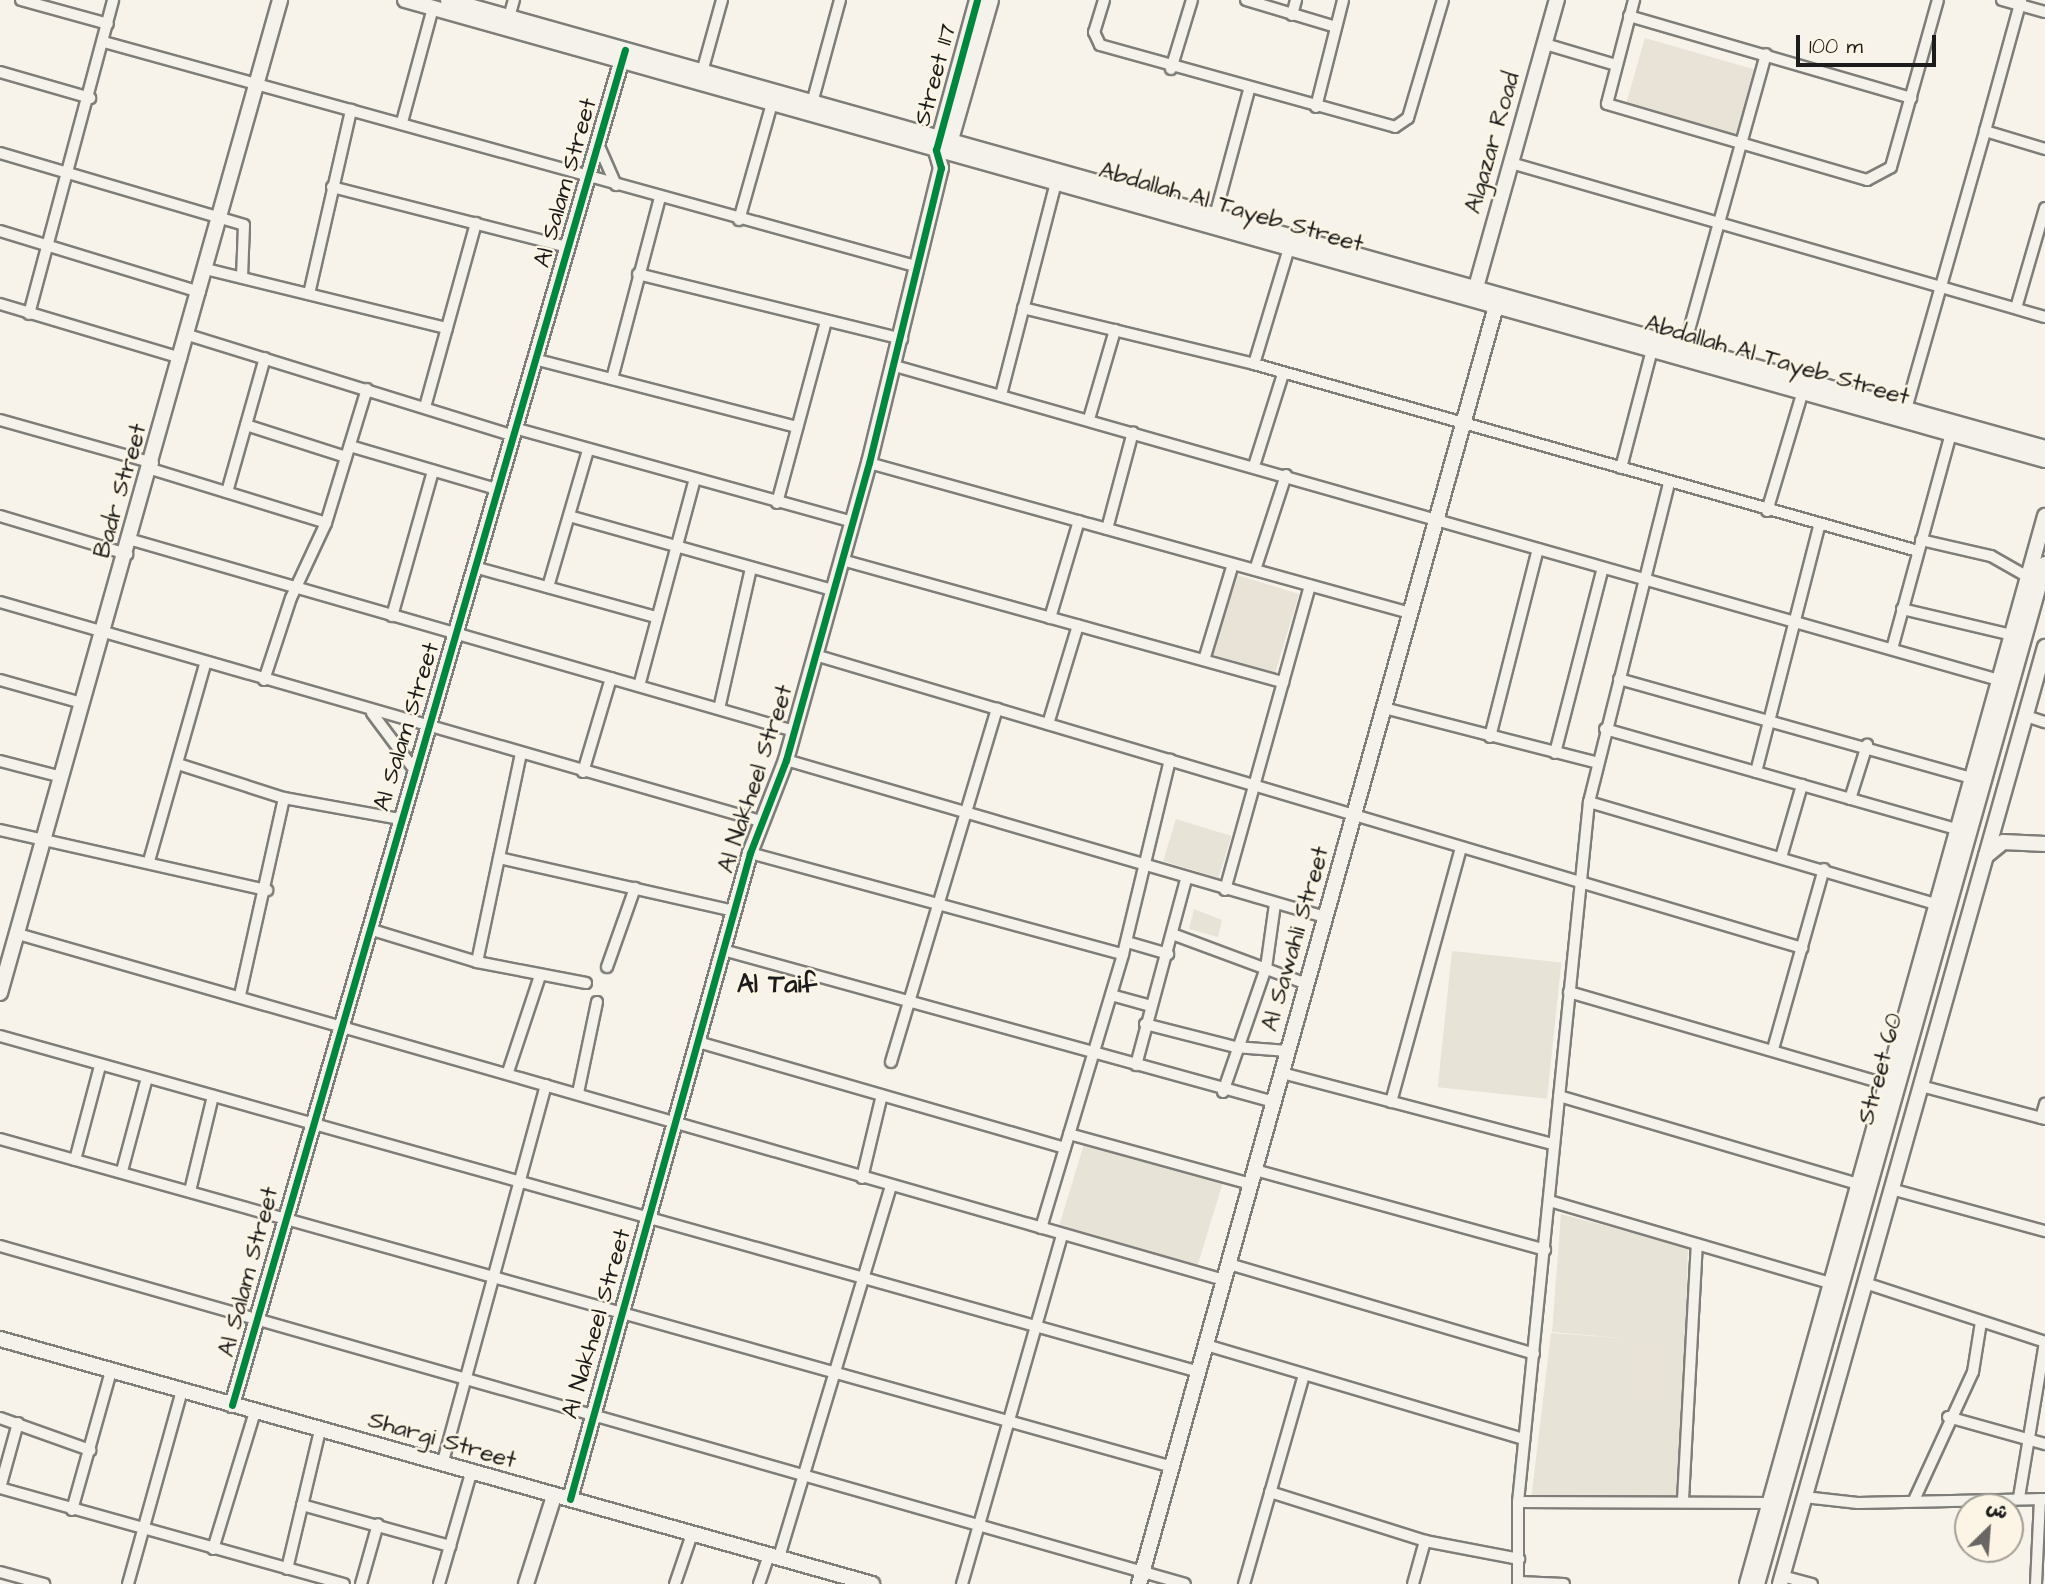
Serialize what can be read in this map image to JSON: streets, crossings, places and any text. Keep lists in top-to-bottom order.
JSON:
{
  "streets": {
    "street": [
      "Street 117",
      "Algazar Road",
      "Al Salam Street",
      "Abdallah Al Tayeb Street",
      "Badr Street",
      "Al Nakheel Street",
      "Al Sawahli Street",
      "Street 60",
      "Shargi Street"
    ]
  },
  "crossings": [
    ["Street 117", "Abdallah Al Tayeb Street"],
    ["Street 117", "Al Nakheel Street"],
    ["Algazar Road", "Abdallah Al Tayeb Street"],
    ["Al Salam Street", "Abdallah Al Tayeb Street"],
    ["Al Salam Street", "Shargi Street"],
    ["Abdallah Al Tayeb Street", "Al Nakheel Street"],
    ["Abdallah Al Tayeb Street", "Al Sawahli Street"],
    ["Al Nakheel Street", "Shargi Street"]
  ],
  "districts": ["Al Taif"],
  "scale_bar": "100 m",
  "north": "top right"
}
